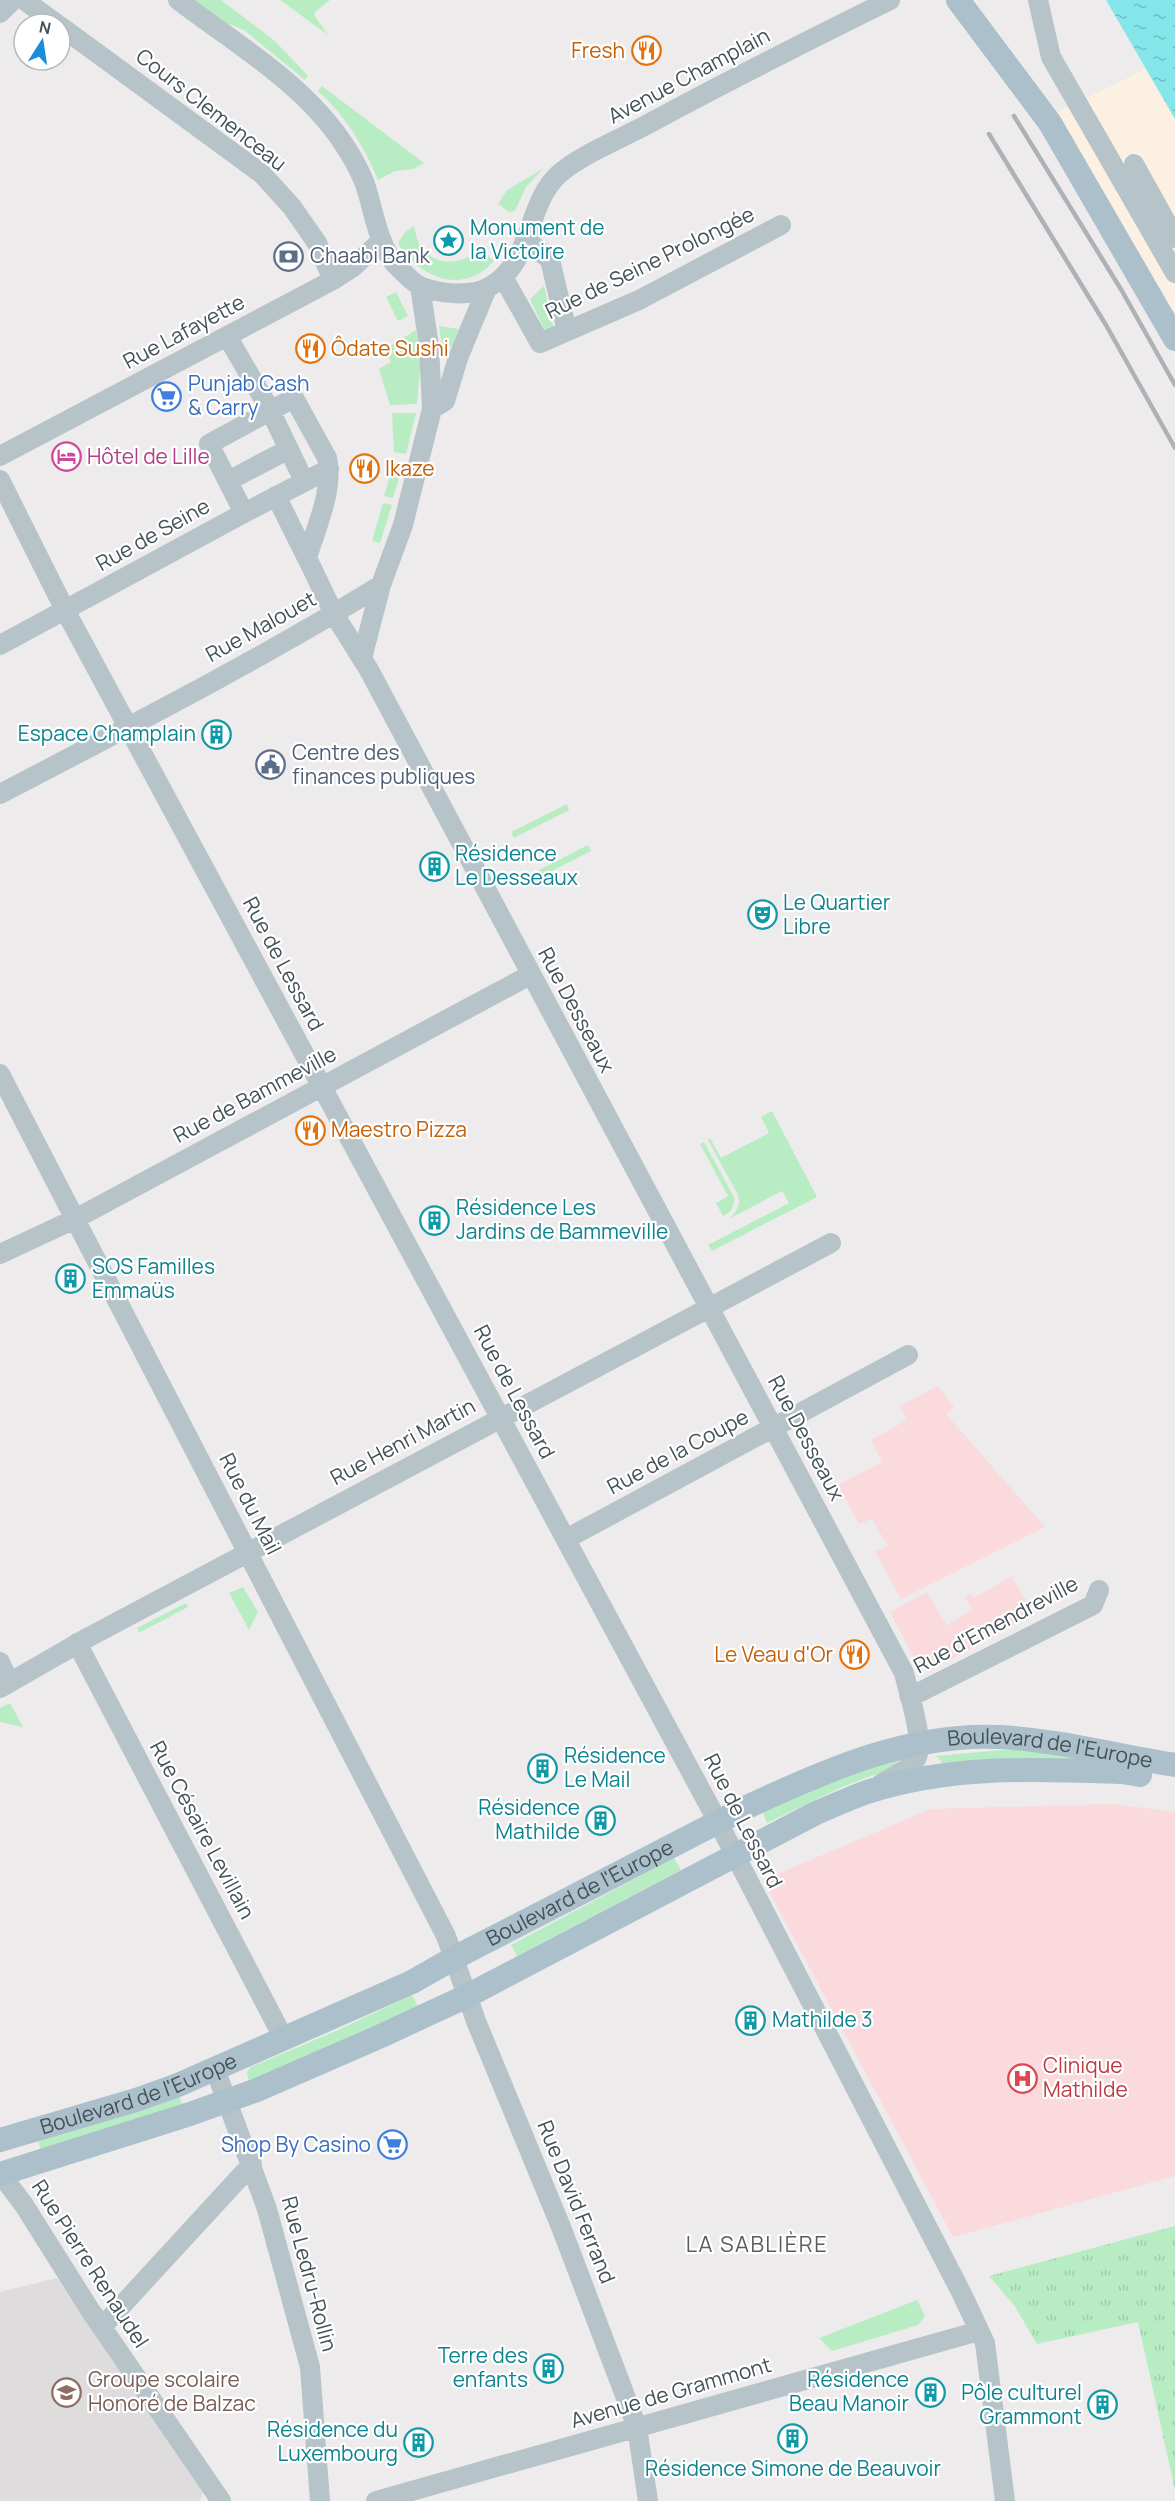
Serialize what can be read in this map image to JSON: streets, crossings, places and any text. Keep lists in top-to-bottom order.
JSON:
{
  "streets": {
    "main road": ["Boulevard de l'Europe"],
    "street": [
      "Avenue Champlain",
      "Cours Clemenceau",
      "Rue de Seine Prolongée",
      "Rue Lafayette",
      "Rue de Seine",
      "Rue Malouet",
      "Rue de Lessard",
      "Rue Desseaux",
      "Rue de Bammeville",
      "Rue Henri Martin",
      "Rue de la Coupe",
      "Rue du Mail",
      "Rue d'Emendreville",
      "Rue Césaire Levillain",
      "Rue David Ferrand",
      "Rue Pierre Renaudel",
      "Rue Ledru-Rollin",
      "Avenue de Grammont"
    ]
  },
  "crossings": [
    ["Avenue Champlain", "Rue de Seine Prolongée"],
    ["Cours Clemenceau", "Rue Lafayette"],
    ["Rue de Seine", "Rue de Lessard"],
    ["Rue de Seine", "Rue Desseaux"],
    ["Rue Malouet", "Rue de Lessard"],
    ["Rue Malouet", "Rue Desseaux"],
    ["Rue de Lessard", "Rue de Bammeville"],
    ["Rue de Lessard", "Rue Henri Martin"],
    ["Rue de Lessard", "Rue de la Coupe"],
    ["Rue de Lessard", "Boulevard de l'Europe"],
    ["Rue de Lessard", "Avenue de Grammont"],
    ["Rue Desseaux", "Rue de Bammeville"],
    ["Rue Desseaux", "Rue Henri Martin"],
    ["Rue Desseaux", "Rue de la Coupe"],
    ["Rue Desseaux", "Rue d'Emendreville"],
    ["Rue Desseaux", "Boulevard de l'Europe"],
    ["Rue de Bammeville", "Rue du Mail"],
    ["Rue Henri Martin", "Rue du Mail"],
    ["Rue Henri Martin", "Rue Césaire Levillain"],
    ["Rue du Mail", "Boulevard de l'Europe"],
    ["Rue du Mail", "Rue David Ferrand"],
    ["Boulevard de l'Europe", "Rue Césaire Levillain"],
    ["Boulevard de l'Europe", "Rue David Ferrand"],
    ["Boulevard de l'Europe", "Rue Pierre Renaudel"],
    ["Boulevard de l'Europe", "Rue Ledru-Rollin"],
    ["Rue David Ferrand", "Avenue de Grammont"]
  ],
  "districts": ["LA SABLIÈRE"],
  "places": {
    "restaurant": [
      "Fresh",
      "Ôdate Sushi",
      "Ikaze",
      "Maestro Pizza",
      "Le Veau d'Or"
    ],
    "place": ["Monument de la Victoire"],
    "bank": ["Chaabi Bank"],
    "supermarket": ["Punjab Cash & Carry", "Shop By Casino"],
    "hotel": ["Hôtel de Lille"],
    "building": [
      "Espace Champlain",
      "Résidence Le Desseaux",
      "Résidence Les Jardins de Bammeville",
      "SOS Familles Emmaüs",
      "Résidence Le Mail",
      "Résidence Mathilde",
      "Mathilde 3",
      "Terre des enfants",
      "Résidence Beau Manoir",
      "Pôle culturel Grammont",
      "Résidence Simone de Beauvoir",
      "Résidence du Luxembourg"
    ],
    "public building": ["Centre des finances publiques"],
    "theatre": ["Le Quartier Libre"],
    "hospital": ["Clinique Mathilde"],
    "school or university": ["Groupe scolaire Honoré de Balzac"]
  },
  "north": "top"
}
